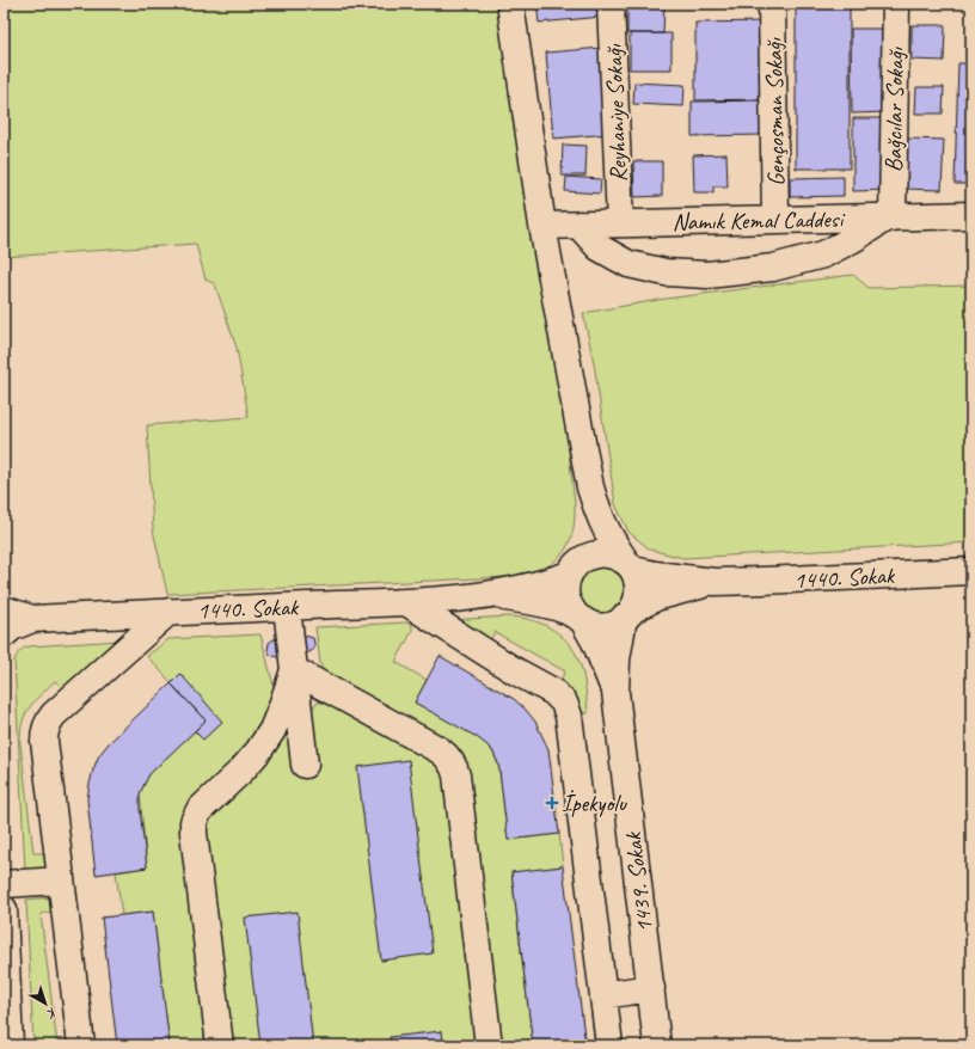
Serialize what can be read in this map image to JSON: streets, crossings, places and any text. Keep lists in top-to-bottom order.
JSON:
{
  "streets": {
    "street": [
      "Bağcılar Sokağı",
      "Gençosman Sokağı",
      "Reyhaniye Sokağı",
      "Namık Kemal Caddesi",
      "1440. Sokak",
      "1439. Sokak"
    ]
  },
  "crossings": [
    ["Bağcılar Sokağı", "Namık Kemal Caddesi"],
    ["Gençosman Sokağı", "Namık Kemal Caddesi"],
    ["Reyhaniye Sokağı", "Namık Kemal Caddesi"]
  ],
  "places": {
    "health": ["İpekyolu"]
  },
  "north": "bottom right"
}
